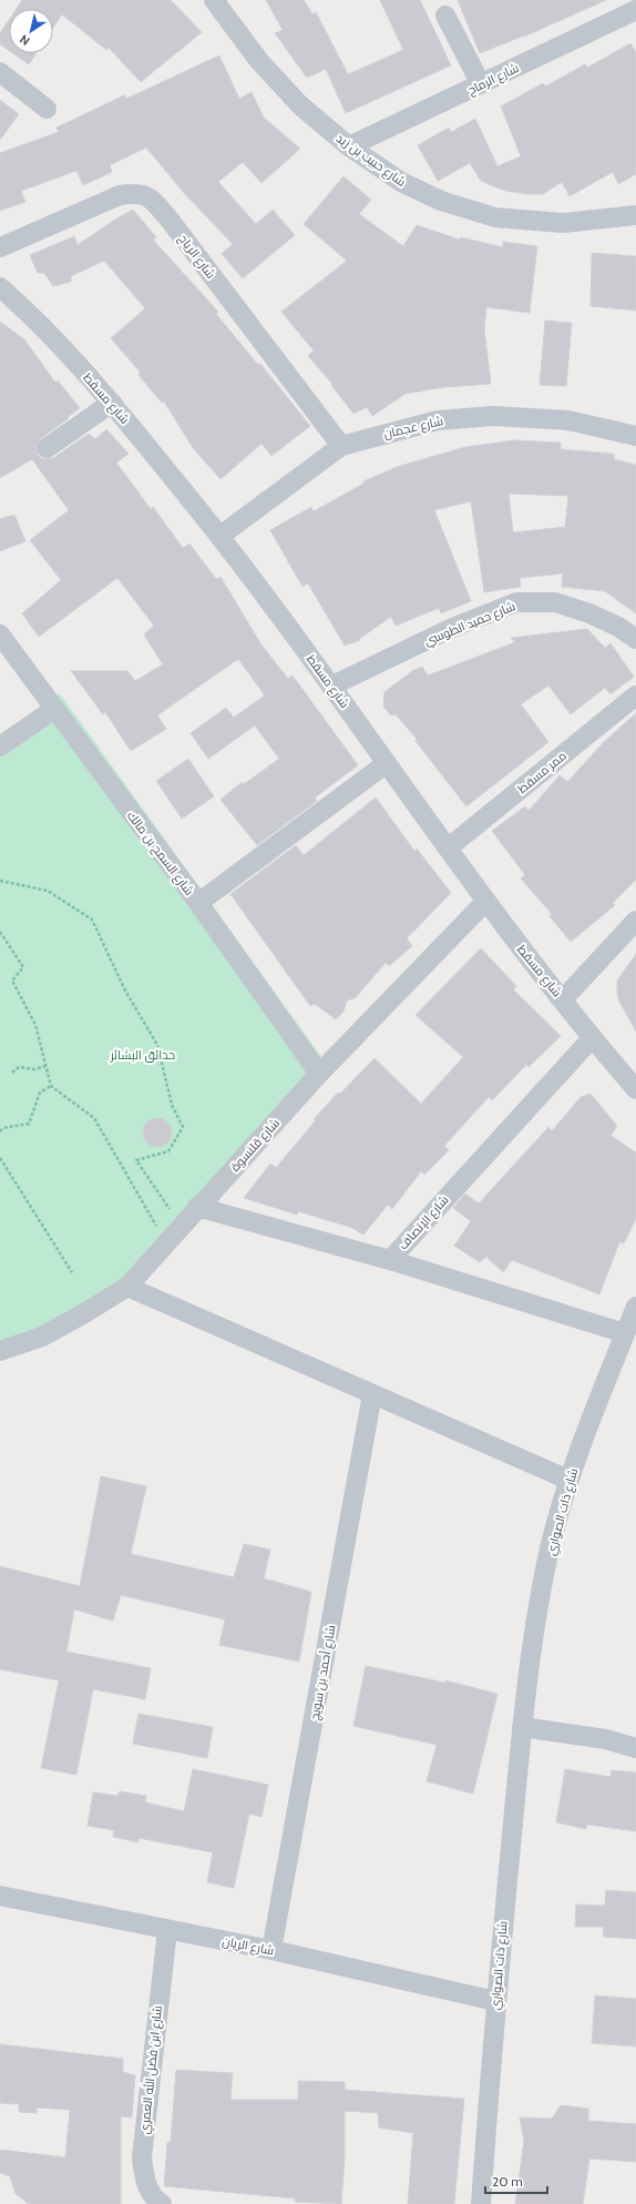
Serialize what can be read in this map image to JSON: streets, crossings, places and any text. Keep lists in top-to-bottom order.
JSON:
{
  "streets": {
    "street": [
      "شارع الرماح",
      "شارع حبيب بن زيد",
      "شارع الرياح",
      "شارع مسقط",
      "شارع عجمان",
      "شارع حميد الطوسي",
      "ممر مسقط",
      "شارع السمح بن مالك",
      "شارع قلنسوة",
      "شارع الإتصاف",
      "شارع ذات الصواري",
      "شارع أحمد بن سويج",
      "شارع الريان",
      "شارع ابن فضل الله العمري"
    ]
  },
  "crossings": [
    ["شارع الرماح", "شارع حبيب بن زيد"],
    ["شارع الرياح", "شارع عجمان"],
    ["شارع مسقط", "شارع عجمان"],
    ["شارع مسقط", "شارع حميد الطوسي"],
    ["شارع مسقط", "ممر مسقط"],
    ["شارع مسقط", "شارع قلنسوة"],
    ["شارع مسقط", "شارع الإتصاف"],
    ["شارع السمح بن مالك", "شارع قلنسوة"],
    ["شارع قلنسوة", "شارع الإتصاف"],
    ["شارع ذات الصواري", "شارع الريان"],
    ["شارع أحمد بن سويج", "شارع الريان"],
    ["شارع الريان", "شارع ابن فضل الله العمري"]
  ],
  "parks": ["حدائق البشائر"],
  "scale_bar": "20 m",
  "north": "bottom left"
}
